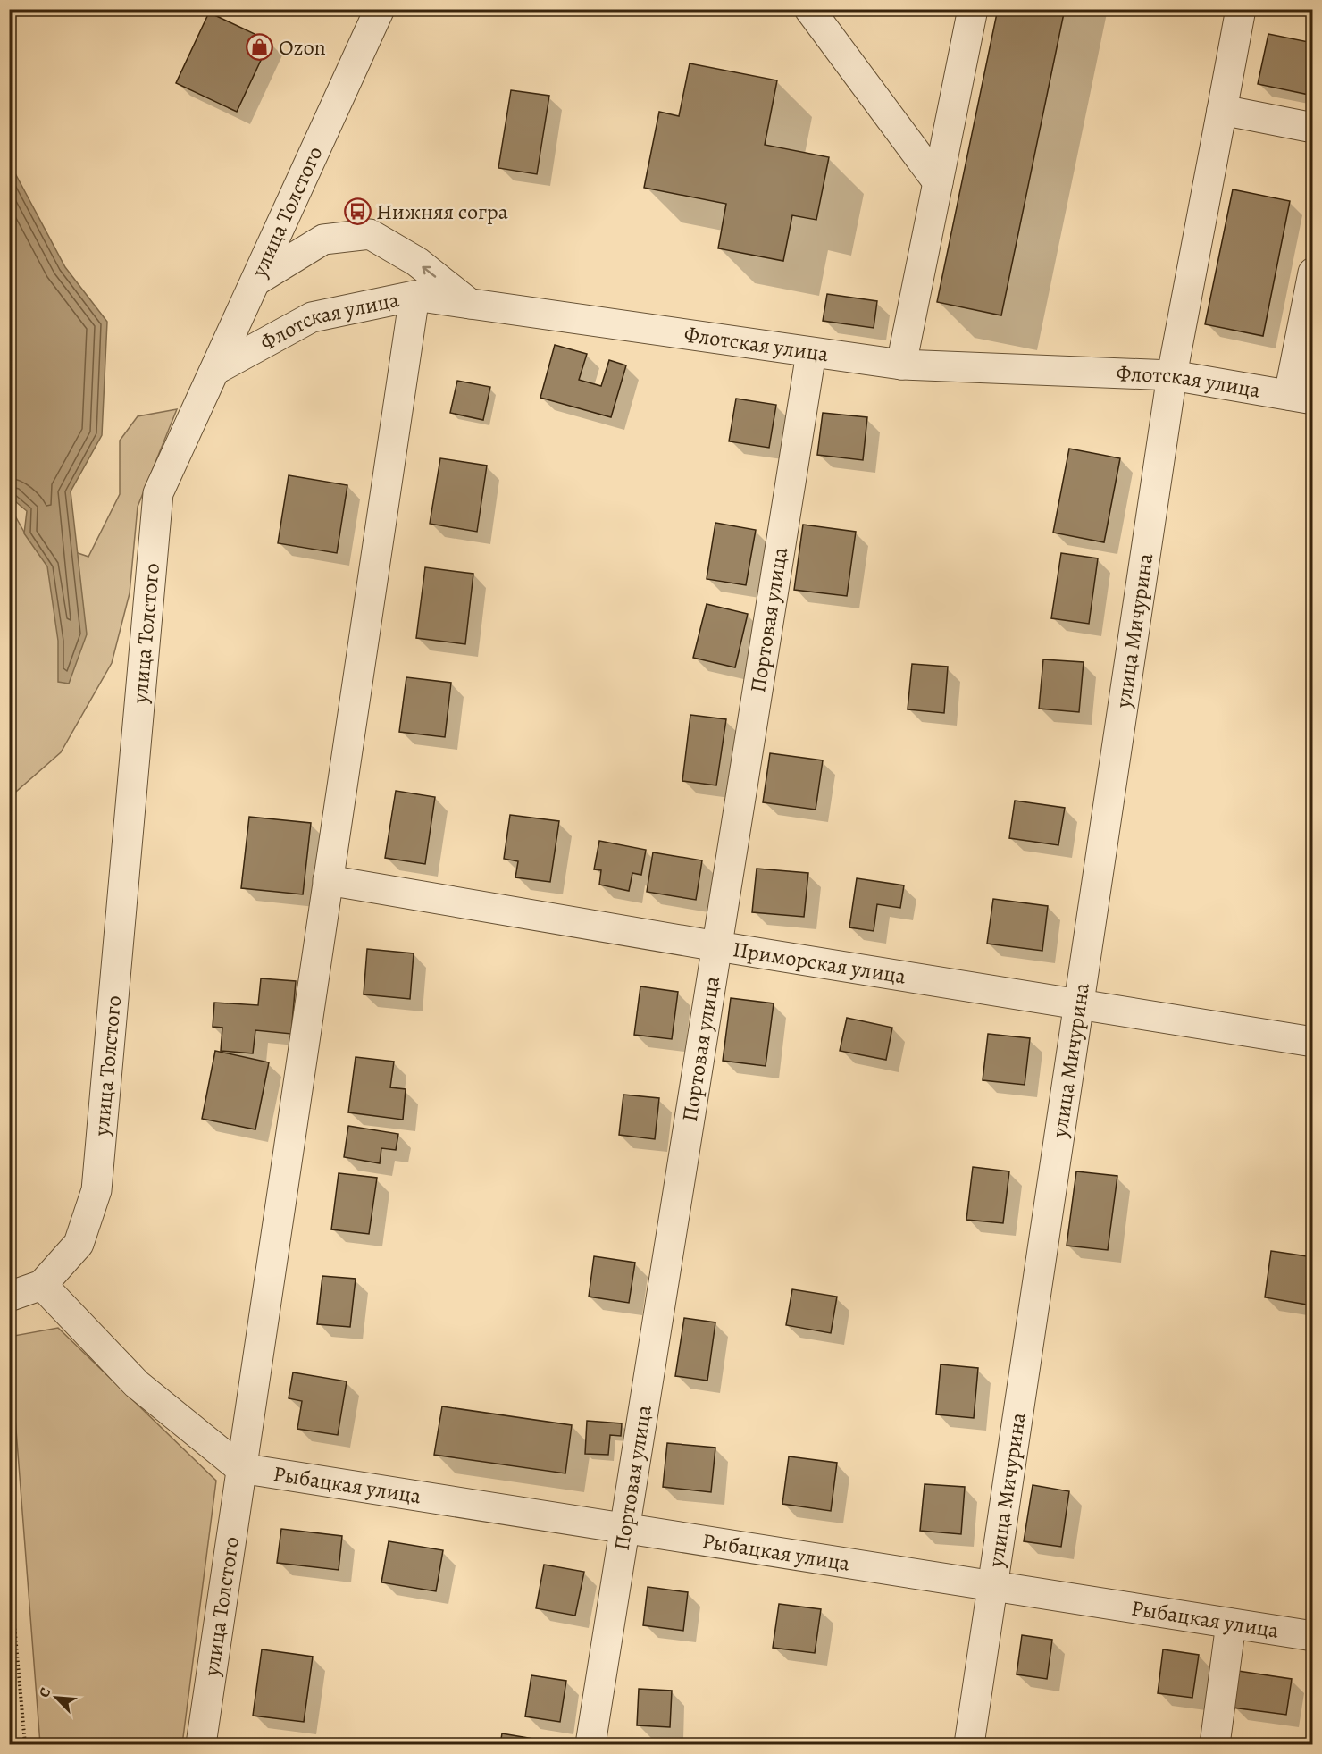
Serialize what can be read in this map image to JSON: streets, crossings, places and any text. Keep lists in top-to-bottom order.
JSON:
{
  "streets": {
    "street": [
      "улица Толстого",
      "Флотская улица",
      "Портовая улица",
      "улица Мичурина",
      "Приморская улица",
      "Рыбацкая улица"
    ]
  },
  "crossings": [
    ["улица Толстого", "Флотская улица"],
    ["улица Толстого", "Приморская улица"],
    ["улица Толстого", "Рыбацкая улица"],
    ["Флотская улица", "Портовая улица"],
    ["Флотская улица", "улица Мичурина"],
    ["Портовая улица", "Приморская улица"],
    ["Портовая улица", "Рыбацкая улица"],
    ["улица Мичурина", "Приморская улица"],
    ["улица Мичурина", "Рыбацкая улица"]
  ],
  "places": {
    "shop": ["Ozon"],
    "bus stop": ["Нижняя согра"]
  },
  "north": "top left"
}
